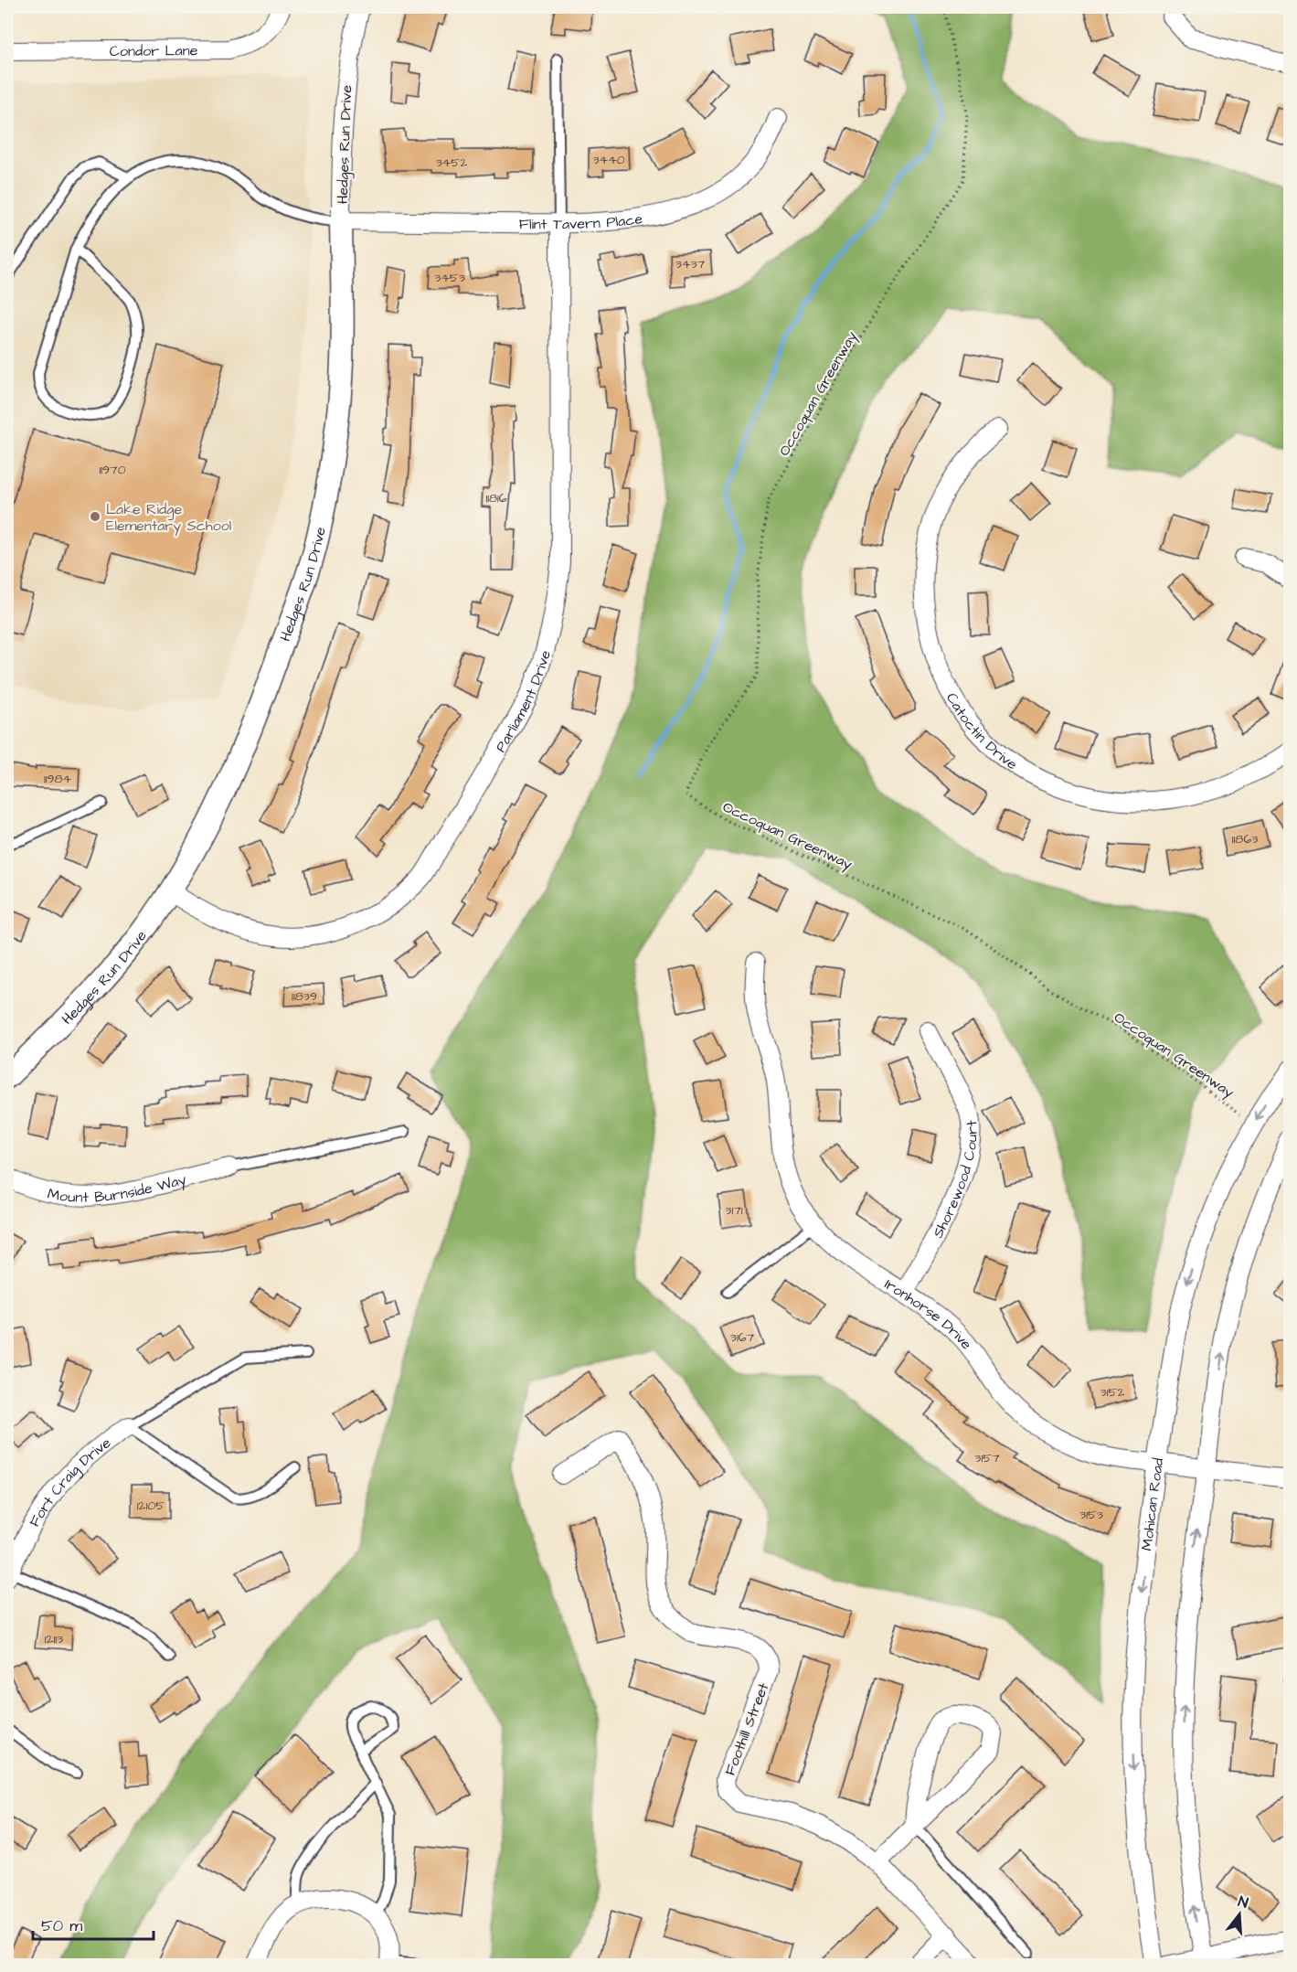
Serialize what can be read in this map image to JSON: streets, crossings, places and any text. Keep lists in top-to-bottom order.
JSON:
{
  "streets": {
    "street": [
      "Condor Lane",
      "Hedges Run Drive",
      "Flint Tavern Place",
      "Parliament Drive",
      "Catoctin Drive",
      "Shorewood Court",
      "Mount Burnside Way",
      "Ironhorse Drive",
      "Fort Craig Drive",
      "Mohican Road",
      "Foothill Street"
    ],
    "path": ["Occoquan Greenway"]
  },
  "crossings": [
    ["Hedges Run Drive", "Flint Tavern Place"],
    ["Hedges Run Drive", "Parliament Drive"],
    ["Flint Tavern Place", "Parliament Drive"],
    ["Occoquan Greenway", "Mohican Road"],
    ["Shorewood Court", "Ironhorse Drive"],
    ["Ironhorse Drive", "Mohican Road"]
  ],
  "places": ["Lake Ridge Elementary School"],
  "house_numbers": [
    "3440",
    "3452",
    "3437",
    "3453",
    "11970",
    "11816",
    "11984",
    "11863",
    "11839",
    "3171",
    "3167",
    "3152",
    "3157",
    "12105",
    "3153",
    "12113"
  ],
  "scale_bar": "50 m",
  "north": "top"
}
